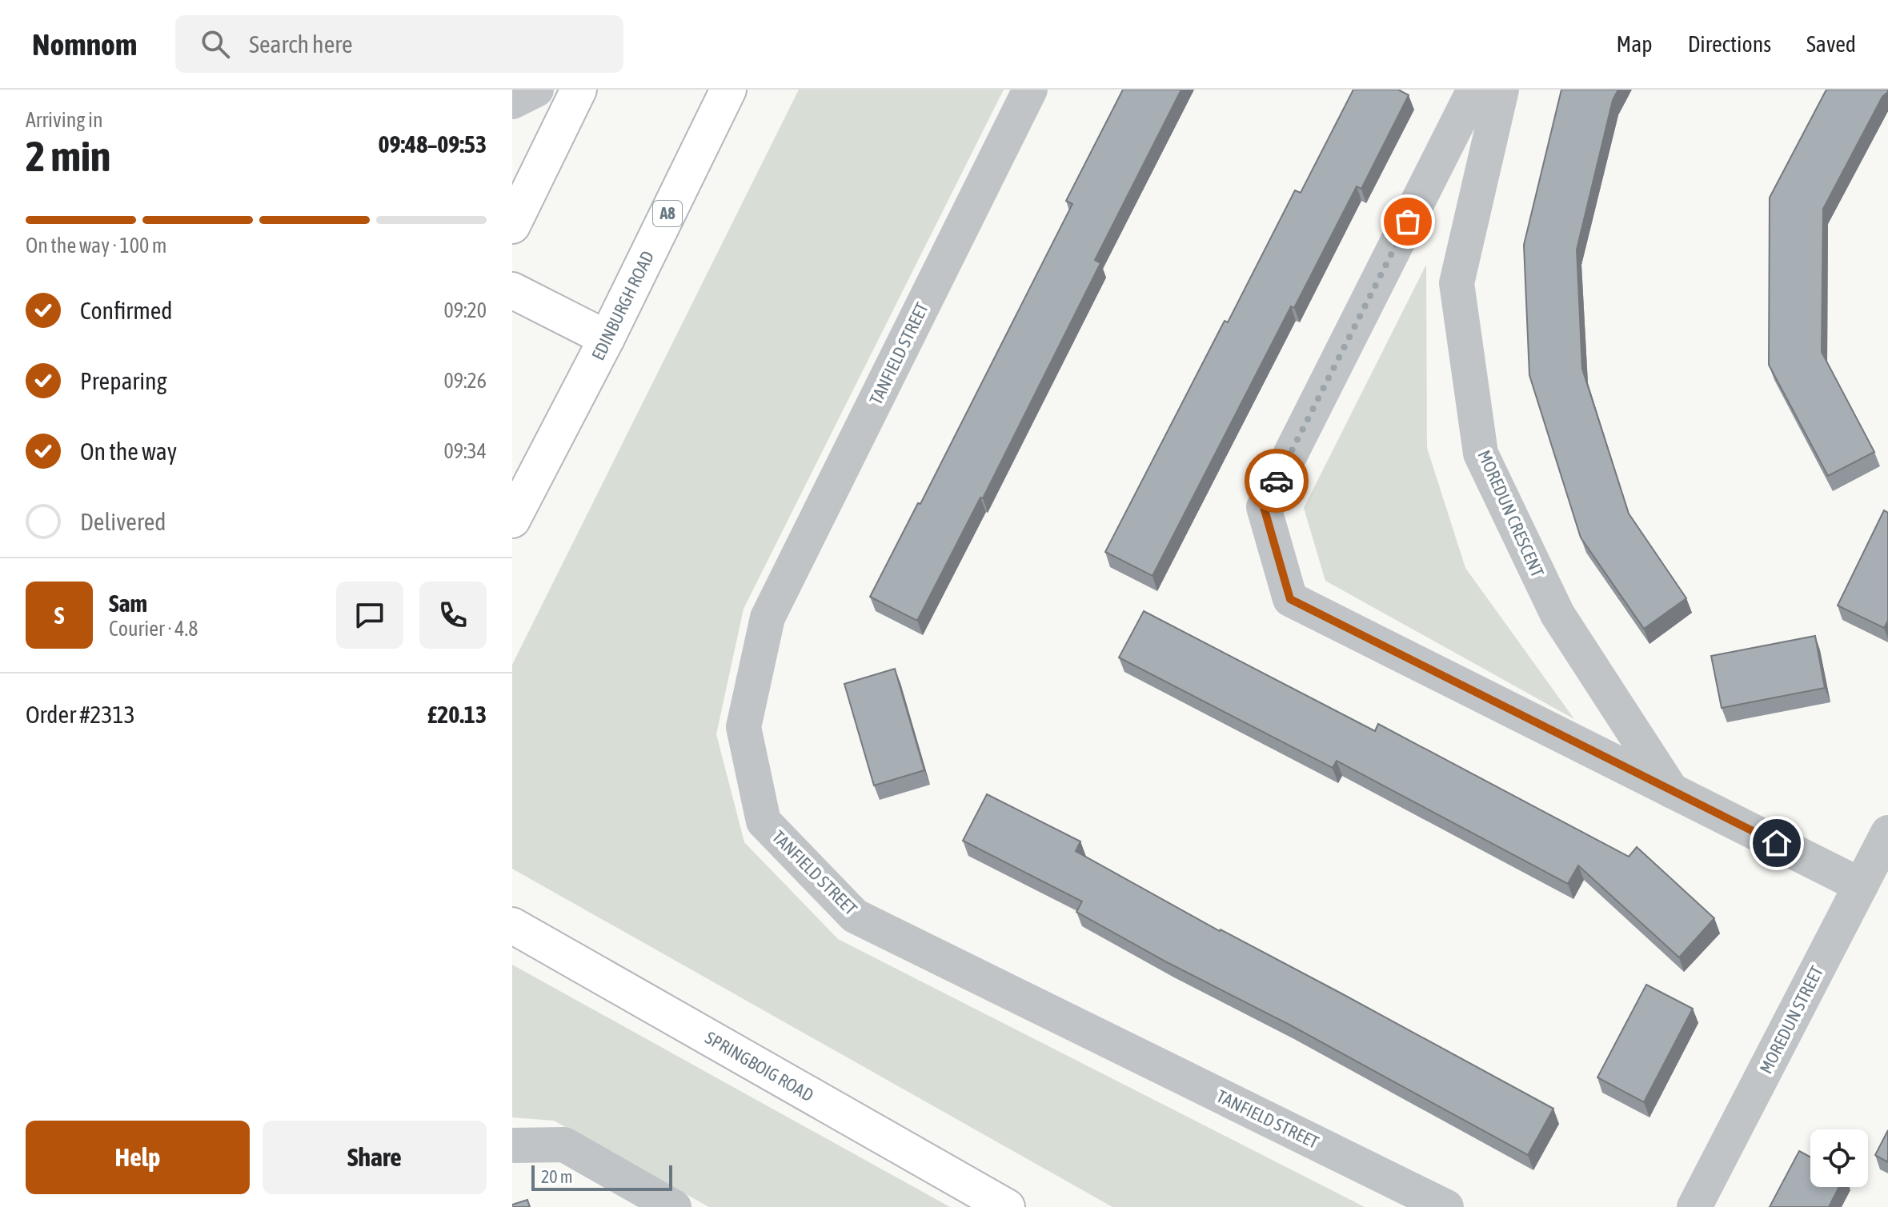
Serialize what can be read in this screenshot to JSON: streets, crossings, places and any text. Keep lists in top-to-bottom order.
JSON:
{
  "streets": {
    "main road": ["A8", "EDINBURGH ROAD", "SPRINGBOIG ROAD"],
    "street": ["TANFIELD STREET", "MOREDUN CRESCENT", "MOREDUN STREET"]
  },
  "scale_bar": "20 m",
  "page": {
    "header": "Nomnom",
    "search": "Search here",
    "nav": ["Map", "Directions", "Saved"],
    "heading": ["2 min", "Arriving in", "09:48–09:53"],
    "panel": [
      "Sam",
      "Courier · 4.8",
      "Order #2313",
      "£20.13"
    ],
    "bar": "On the way · 100 m",
    "list": [
      ["Confirmed", "09:20"],
      ["Preparing", "09:26"],
      ["On the way", "09:34"],
      "Delivered"
    ],
    "round": "S",
    "buttons": ["Help", "Share"],
    "scale": "20 m"
  }
}
